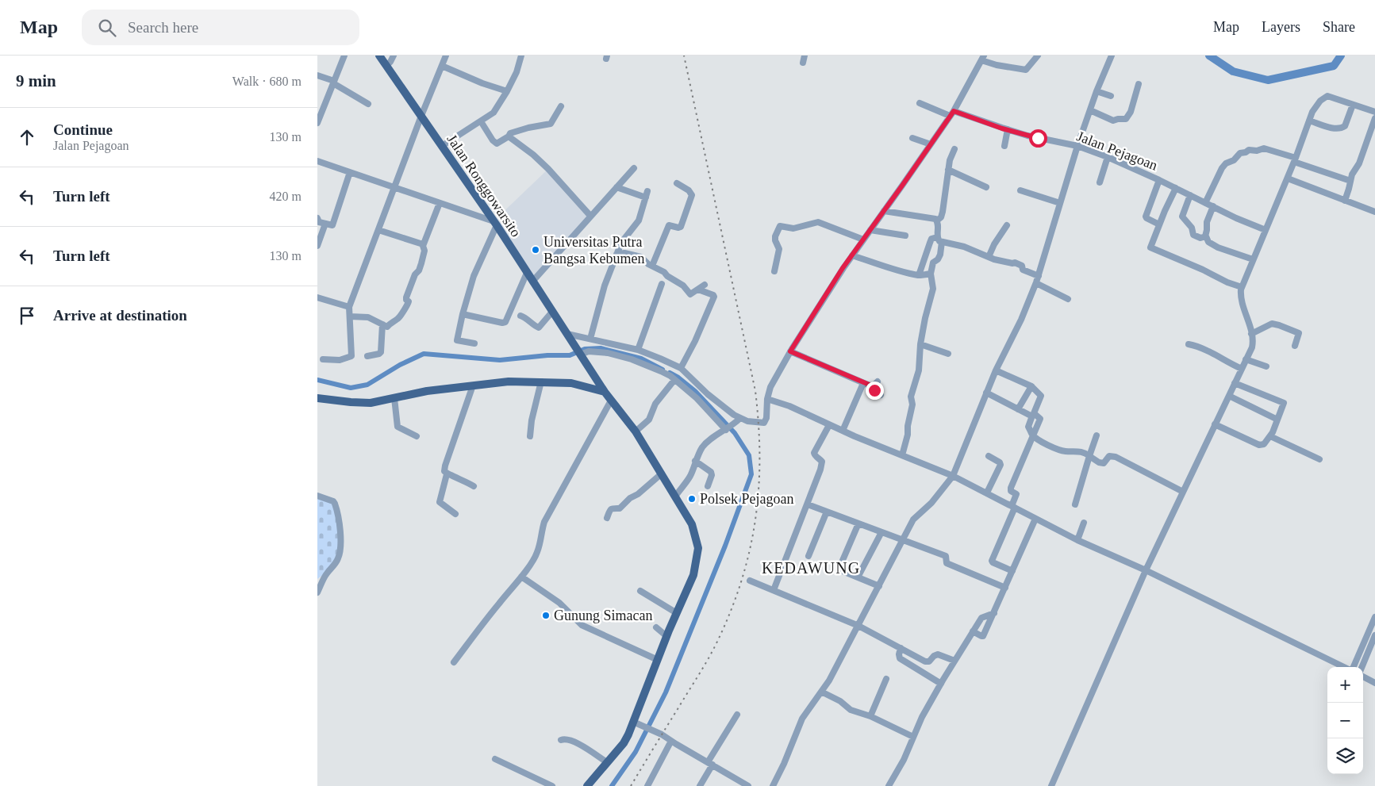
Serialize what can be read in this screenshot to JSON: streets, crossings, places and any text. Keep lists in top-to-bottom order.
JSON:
{
  "streets": {
    "main road": ["Jalan Ronggowarsito"],
    "street": ["Jalan Pejagoan"]
  },
  "districts": ["KEDAWUNG"],
  "places": ["Universitas Putra Bangsa Kebumen", "Polsek Pejagoan", "Gunung Simacan"],
  "page": {
    "header": "Map",
    "search": "Search here",
    "nav": ["Map", "Layers", "Share"],
    "heading": ["9 min", "Walk · 680 m"],
    "list": [
      ["Continue", "Jalan Pejagoan", "130 m"],
      ["Turn left", "420 m"],
      ["Turn left", "130 m"],
      "Arrive at destination"
    ],
    "map_buttons": ["+", "−"]
  }
}
